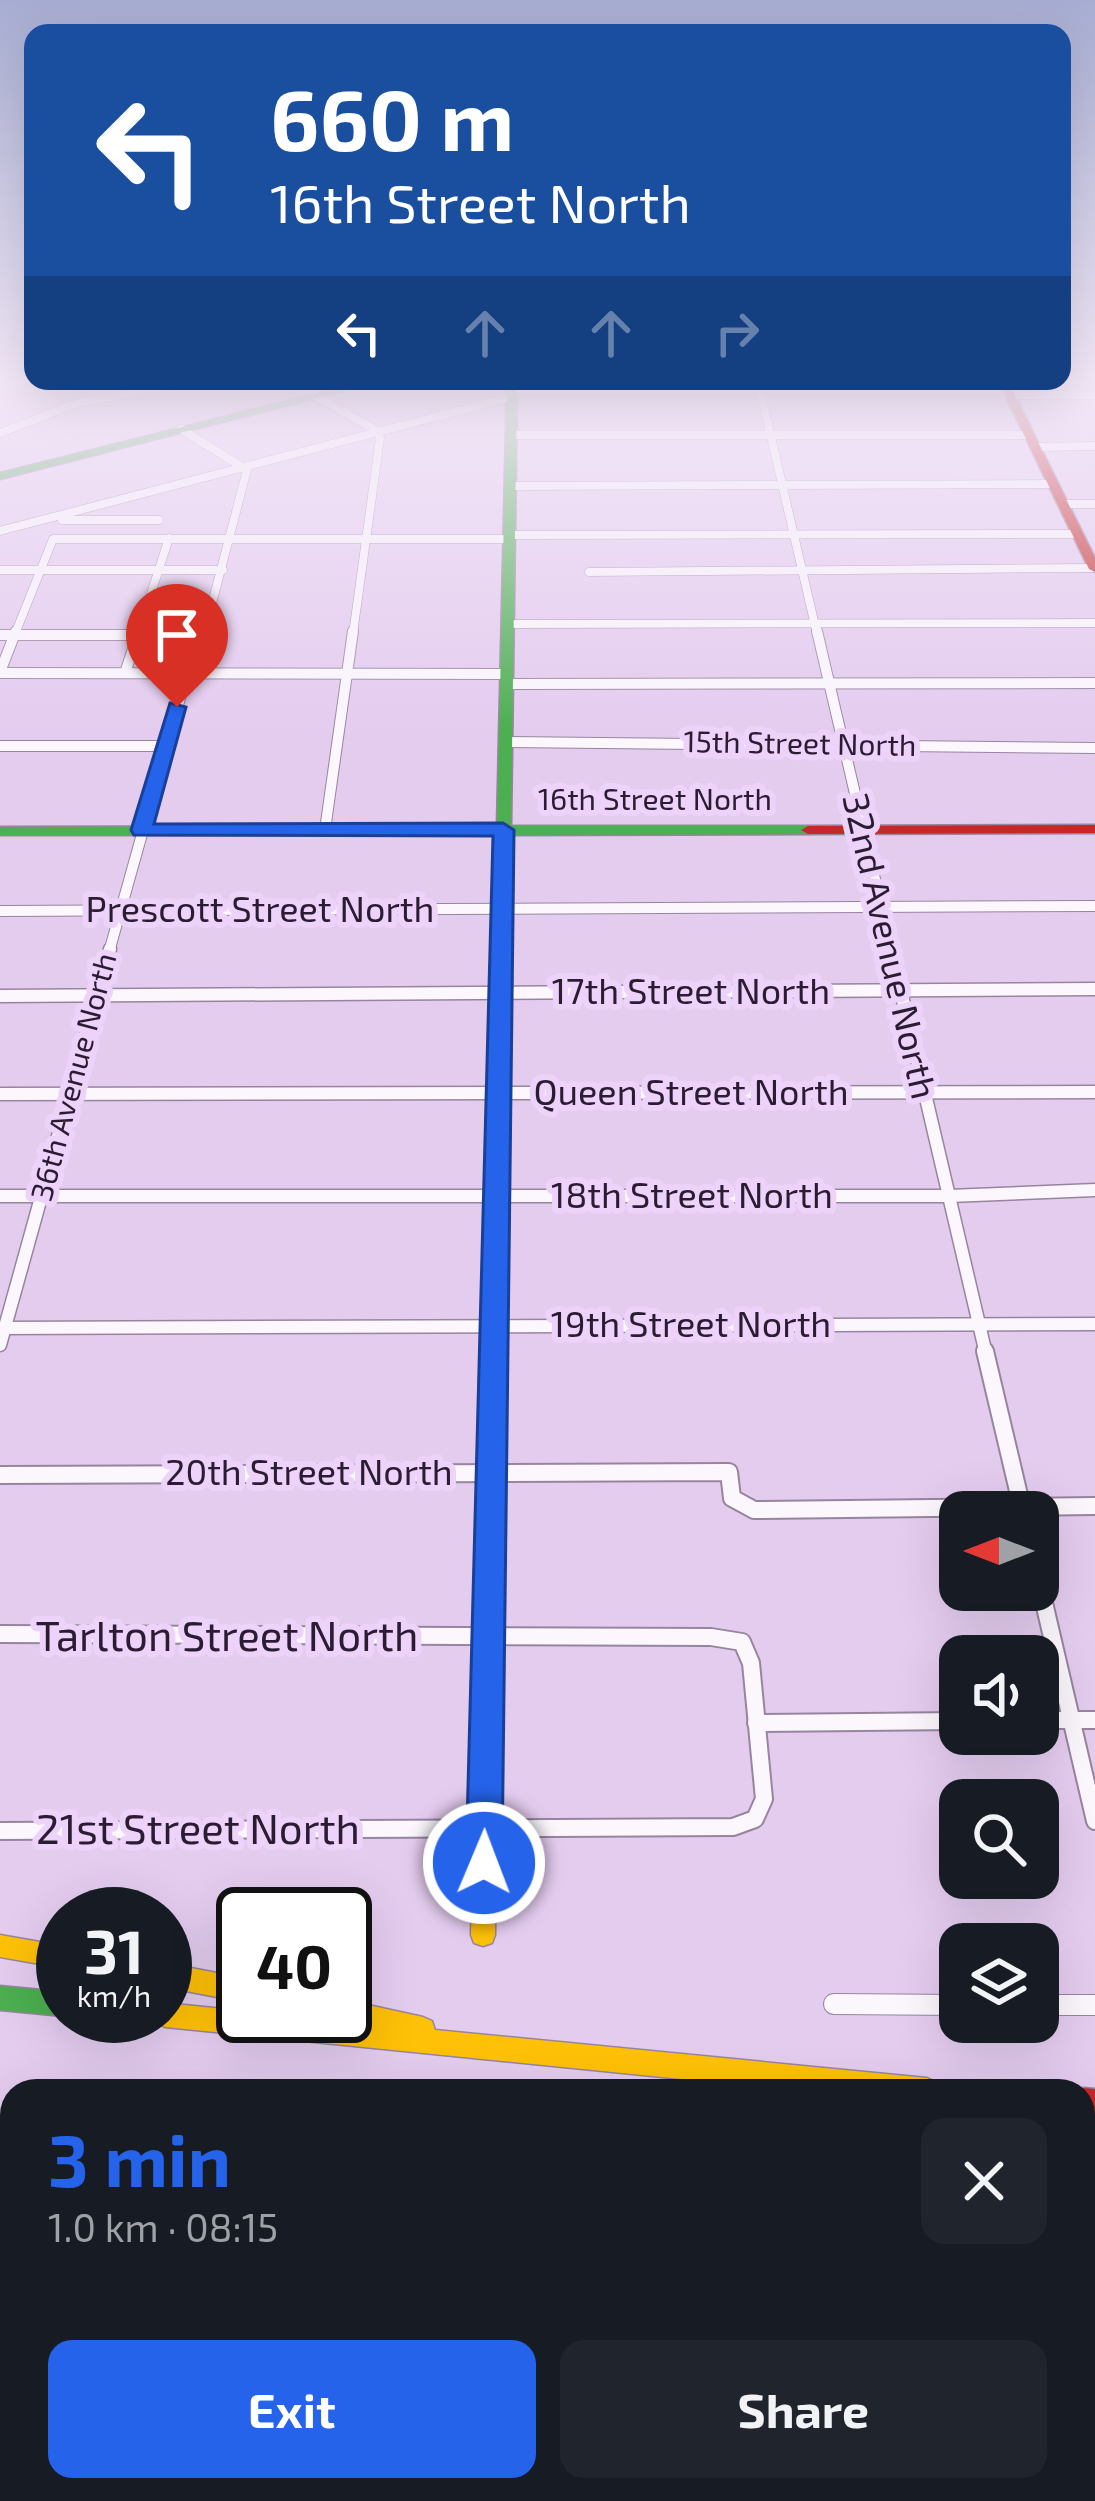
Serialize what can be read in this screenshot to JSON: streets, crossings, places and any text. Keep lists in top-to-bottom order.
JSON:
{
  "streets": {
    "main road": ["16th Street North"],
    "street": [
      "15th Street North",
      "Prescott Street North",
      "32nd Avenue North",
      "17th Street North",
      "36th Avenue North",
      "Queen Street North",
      "18th Street North",
      "19th Street North",
      "20th Street North",
      "Tarlton Street North",
      "21st Street North"
    ]
  },
  "crossings": [
    ["15th Street North", "32nd Avenue North"],
    ["16th Street North", "32nd Avenue North"],
    ["16th Street North", "36th Avenue North"],
    ["Prescott Street North", "32nd Avenue North"],
    ["Prescott Street North", "36th Avenue North"],
    ["32nd Avenue North", "17th Street North"],
    ["32nd Avenue North", "Queen Street North"],
    ["32nd Avenue North", "18th Street North"],
    ["32nd Avenue North", "19th Street North"],
    ["17th Street North", "36th Avenue North"],
    ["36th Avenue North", "Queen Street North"],
    ["36th Avenue North", "18th Street North"],
    ["36th Avenue North", "19th Street North"],
    ["Tarlton Street North", "21st Street North"]
  ],
  "north": "left",
  "page": {
    "turn": ["660 m", "16th Street North"],
    "speed": "31 km/h",
    "limit": "40",
    "heading": ["3 min", "1.0 km · 08:15"],
    "buttons": ["Exit", "Share"]
  }
}
